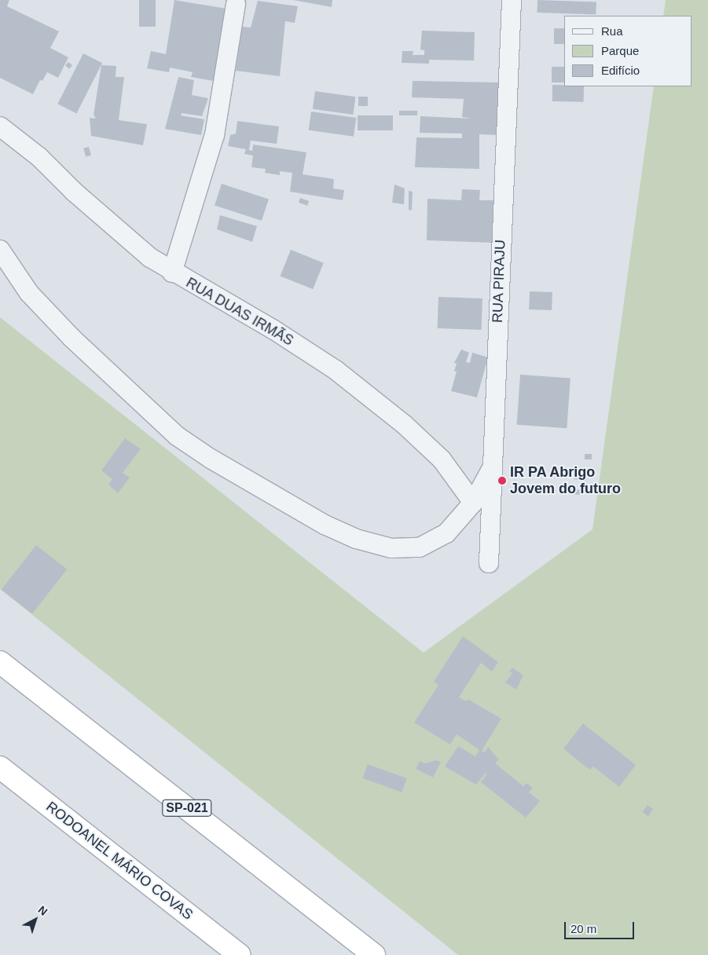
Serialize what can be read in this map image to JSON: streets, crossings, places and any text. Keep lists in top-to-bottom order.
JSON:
{
  "streets": {
    "highway": ["SP-021", "RODOANEL MÁRIO COVAS"],
    "street": ["RUA PIRAJU", "RUA DUAS IRMÃS"]
  },
  "places": ["IR PA Abrigo Jovem do futuro"],
  "legend": ["Rua", "Parque", "Edifício"],
  "scale_bar": "20 m",
  "north": "top right"
}
